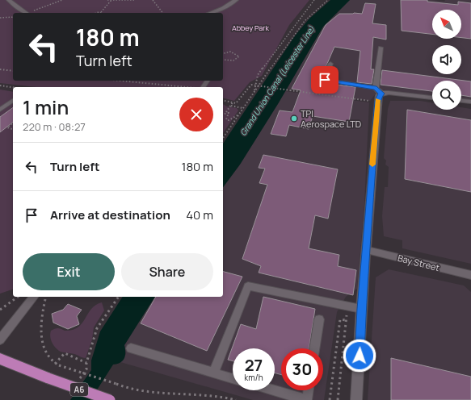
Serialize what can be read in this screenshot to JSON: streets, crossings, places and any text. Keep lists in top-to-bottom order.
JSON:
{
  "streets": {
    "main road": ["A6"],
    "street": ["Bay Street"]
  },
  "water": ["Grand Union Canal (Leicester Line)"],
  "parks": ["Abbey Park"],
  "places": ["TPI Aerospace LTD"],
  "north": "top left",
  "page": {
    "turn": ["180 m", "Turn left"],
    "heading": ["1 min", "220 m · 08:27"],
    "list": [
      {
        "name": "Turn left",
        "value": "180 m"
      },
      {
        "name": "Arrive at destination",
        "value": "40 m"
      }
    ],
    "buttons": ["Exit", "Share"],
    "speed": "27 km/h",
    "limit": "30"
  }
}
